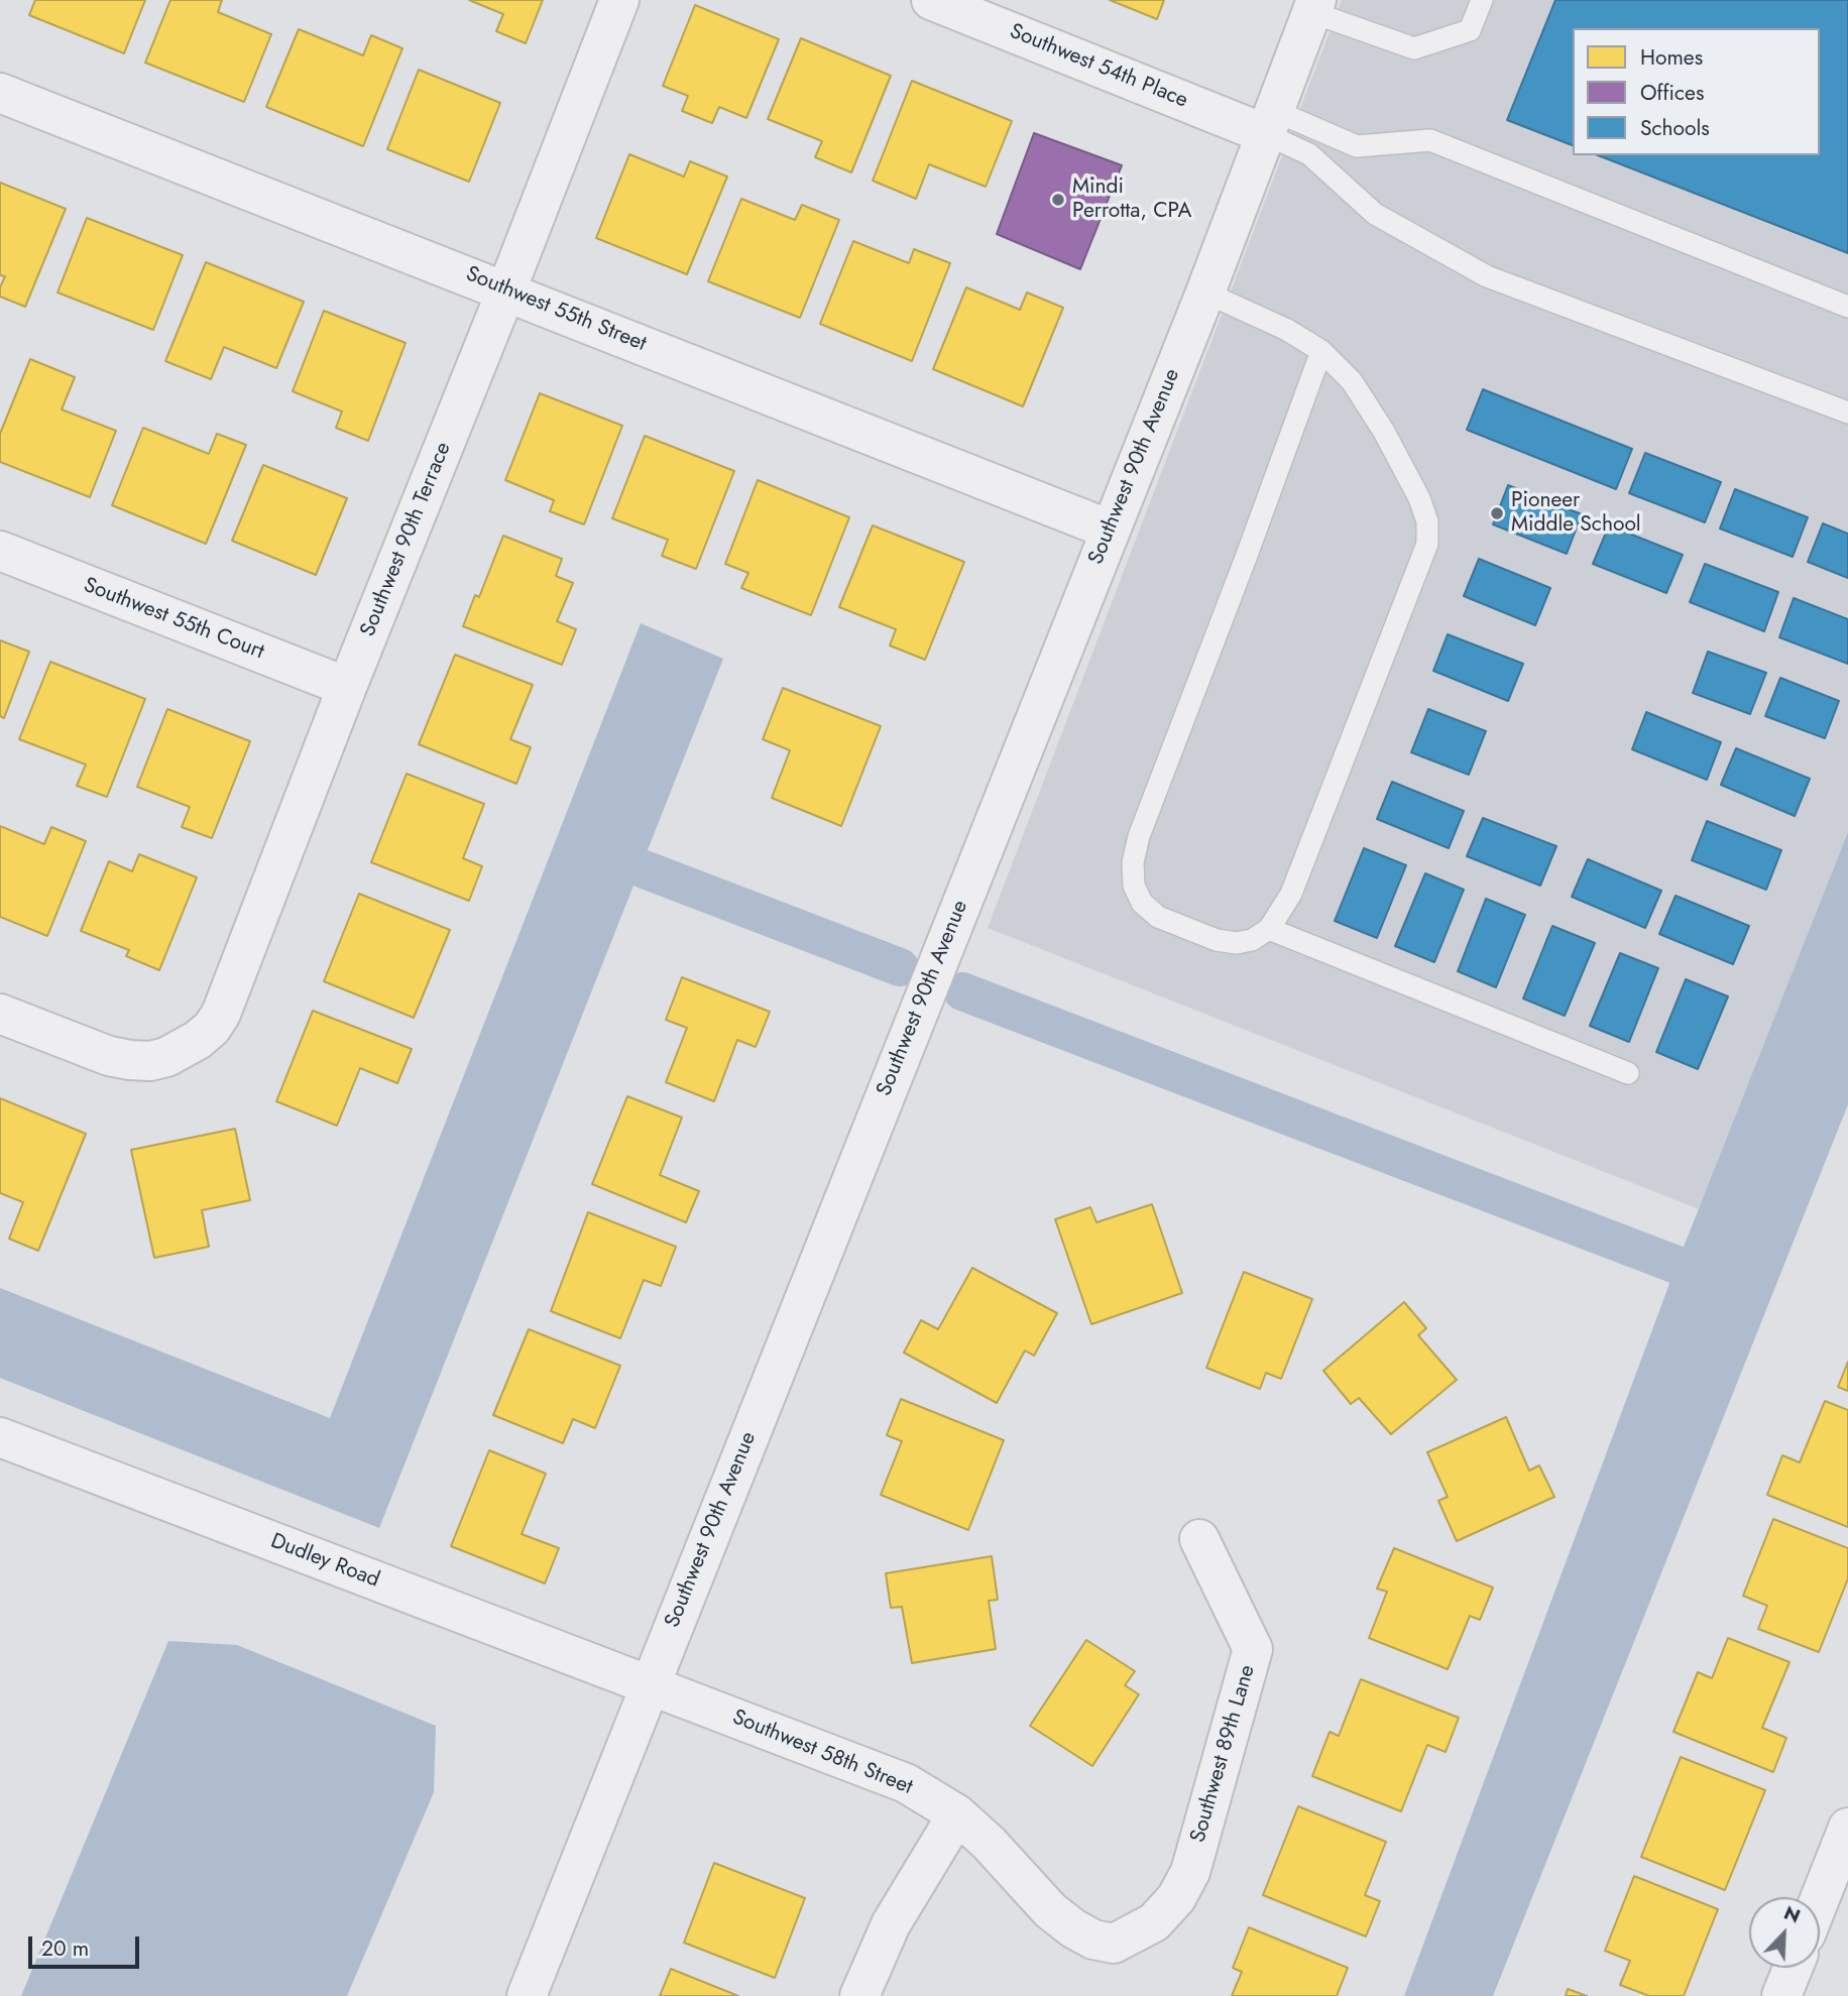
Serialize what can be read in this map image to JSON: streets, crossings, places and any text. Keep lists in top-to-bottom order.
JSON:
{
  "streets": {
    "street": [
      "Southwest 54th Place",
      "Southwest 55th Street",
      "Southwest 90th Avenue",
      "Southwest 90th Terrace",
      "Southwest 55th Court",
      "Dudley Road",
      "Southwest 58th Street",
      "Southwest 89th Lane"
    ]
  },
  "crossings": [
    ["Southwest 54th Place", "Southwest 90th Avenue"],
    ["Southwest 55th Street", "Southwest 90th Avenue"],
    ["Southwest 55th Street", "Southwest 90th Terrace"],
    ["Southwest 90th Avenue", "Dudley Road"],
    ["Southwest 90th Avenue", "Southwest 58th Street"],
    ["Southwest 90th Terrace", "Southwest 55th Court"],
    ["Dudley Road", "Southwest 58th Street"],
    ["Southwest 58th Street", "Southwest 89th Lane"]
  ],
  "places": ["Mindi Perrotta, CPA", "Pioneer Middle School"],
  "legend": ["Homes", "Offices", "Schools"],
  "scale_bar": "20 m",
  "north": "top right"
}
